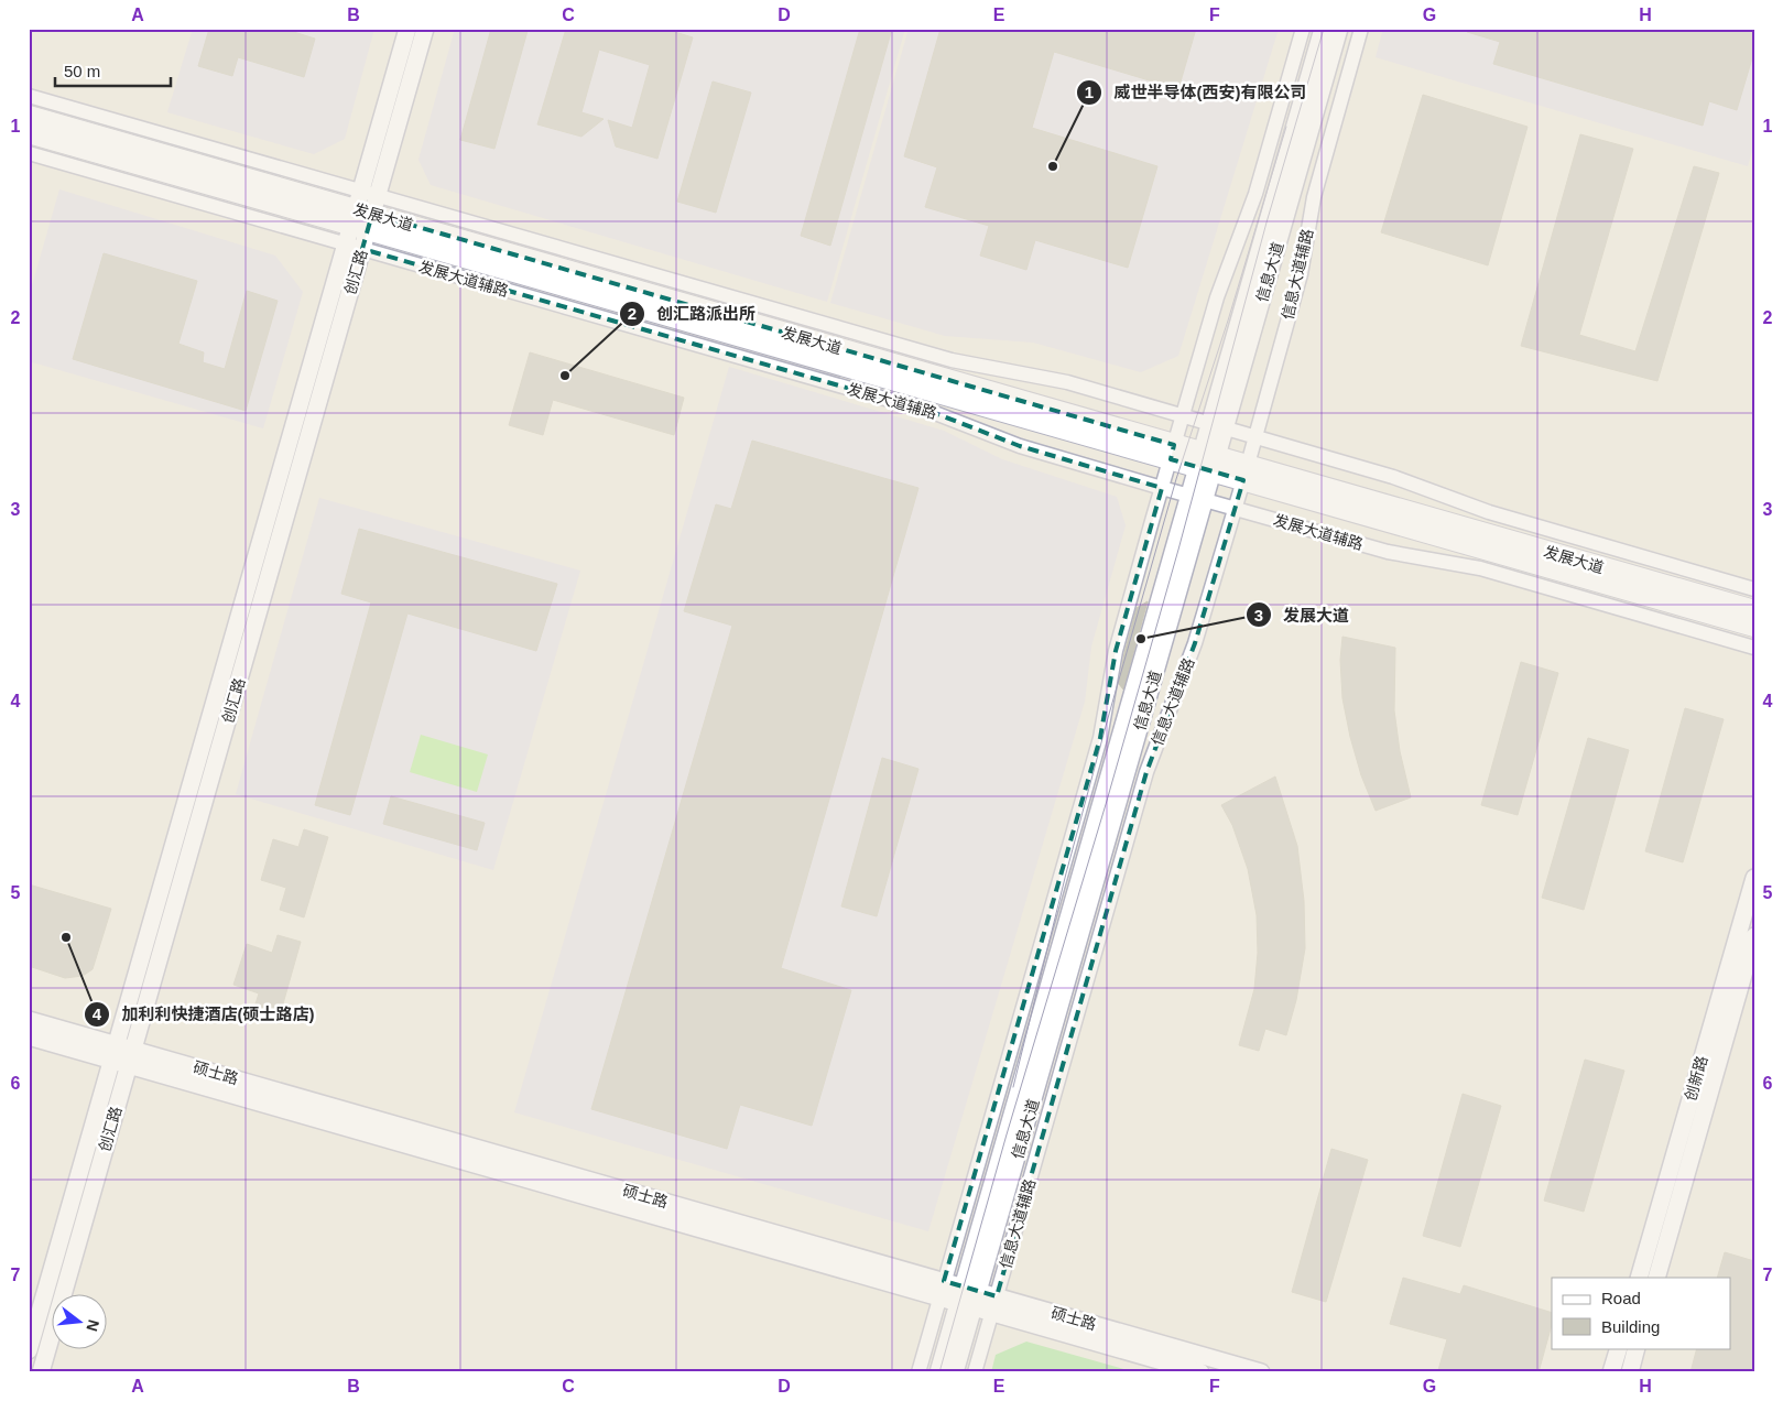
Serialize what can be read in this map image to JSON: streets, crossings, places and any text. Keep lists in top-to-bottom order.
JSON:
{
  "streets": {
    "main road": ["发展大道"],
    "street": [
      "创汇路",
      "信息大道",
      "信息大道辅路",
      "发展大道辅路",
      "硕士路",
      "创新路"
    ]
  },
  "crossings": [
    ["发展大道", "创汇路"],
    ["发展大道", "信息大道"],
    ["发展大道", "信息大道辅路"],
    ["创汇路", "发展大道辅路"],
    ["创汇路", "硕士路"],
    ["信息大道", "发展大道辅路"],
    ["信息大道", "硕士路"],
    ["信息大道辅路", "发展大道辅路"],
    ["信息大道辅路", "硕士路"]
  ],
  "places": [
    "威世半导体(西安)有限公司",
    "创汇路派出所",
    "发展大道",
    "加利利快捷酒店(硕士路店)"
  ],
  "legend": ["Road", "Building"],
  "scale_bar": "50 m",
  "north": "right",
  "grid": {
    "columns": [
      "A",
      "B",
      "C",
      "D",
      "E",
      "F",
      "G",
      "H"
    ],
    "rows": [
      "1",
      "2",
      "3",
      "4",
      "5",
      "6",
      "7"
    ]
  }
}
